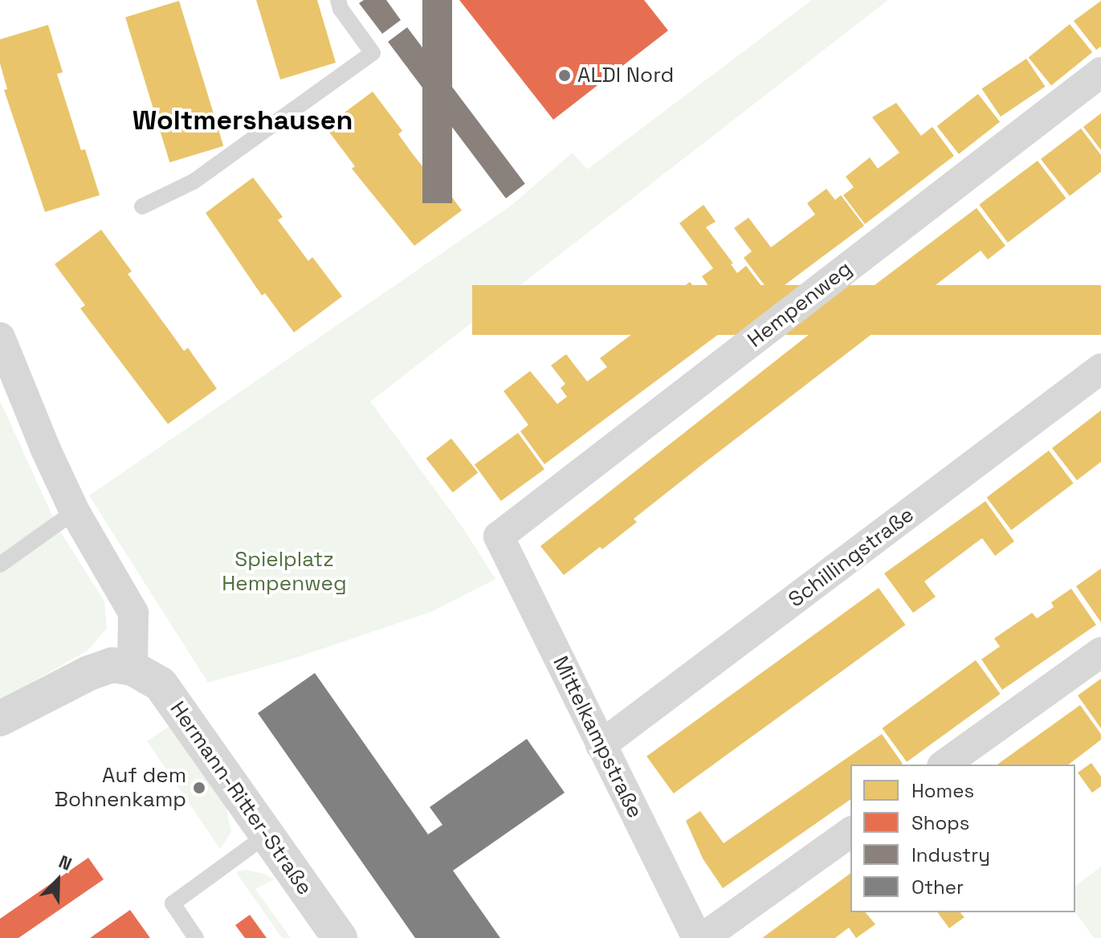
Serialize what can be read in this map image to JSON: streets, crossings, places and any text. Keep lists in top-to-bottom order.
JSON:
{
  "streets": {
    "street": [
      "Hempenweg",
      "Schillingstraße",
      "Mittelkampstraße",
      "Hermann-Ritter-Straße"
    ]
  },
  "crossings": [
    ["Hempenweg", "Mittelkampstraße"],
    ["Schillingstraße", "Mittelkampstraße"]
  ],
  "districts": ["Woltmershausen"],
  "parks": ["Spielplatz Hempenweg"],
  "places": ["ALDI Nord", "Auf dem Bohnenkamp"],
  "legend": [
    "Homes",
    "Shops",
    "Industry",
    "Other"
  ],
  "north": "top right"
}
